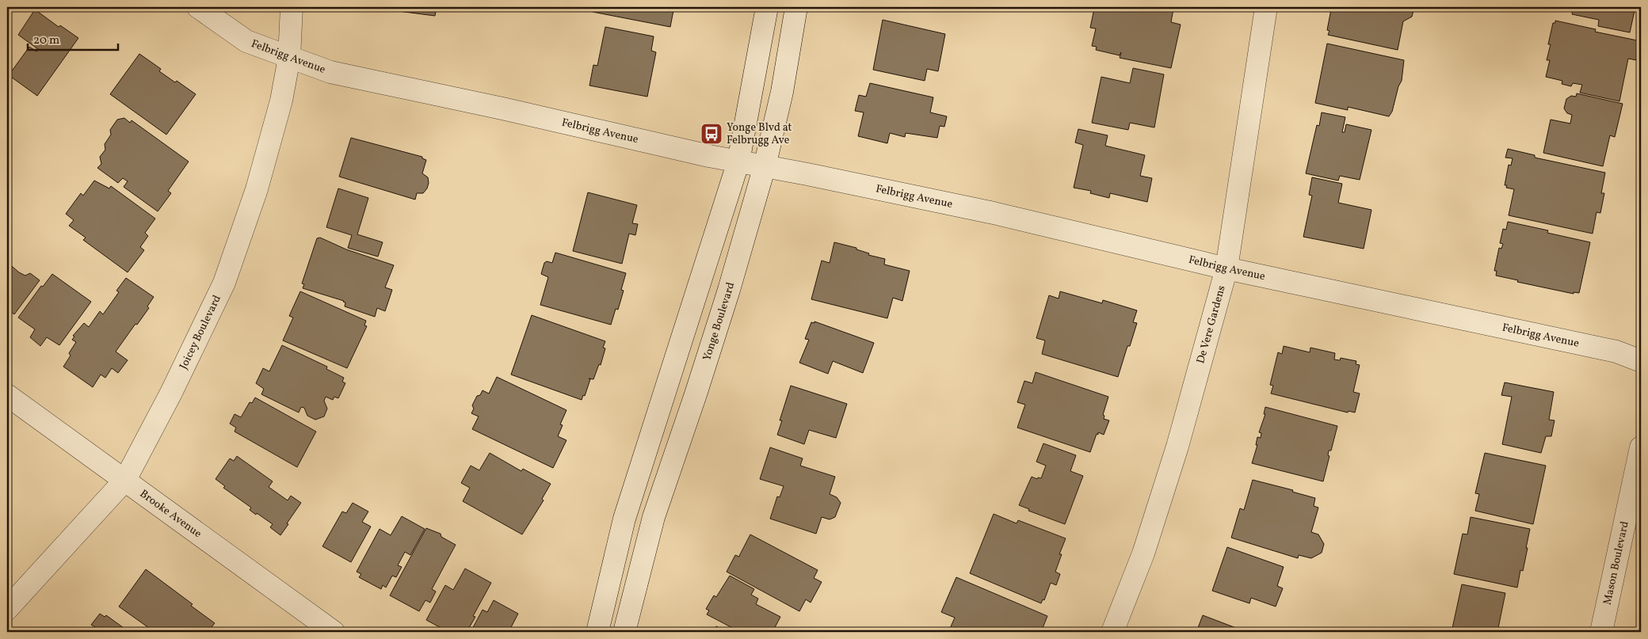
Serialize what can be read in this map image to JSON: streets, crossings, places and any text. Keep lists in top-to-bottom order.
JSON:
{
  "streets": {
    "street": [
      "Felbrigg Avenue",
      "Yonge Boulevard",
      "De Vere Gardens",
      "Joicey Boulevard",
      "Brooke Avenue",
      "Mason Boulevard"
    ]
  },
  "crossings": [
    ["Felbrigg Avenue", "Yonge Boulevard"],
    ["Felbrigg Avenue", "De Vere Gardens"],
    ["Felbrigg Avenue", "Joicey Boulevard"],
    ["Joicey Boulevard", "Brooke Avenue"]
  ],
  "places": {
    "bus stop": ["Yonge Blvd at Felbrugg Ave"]
  },
  "scale_bar": "20 m"
}
